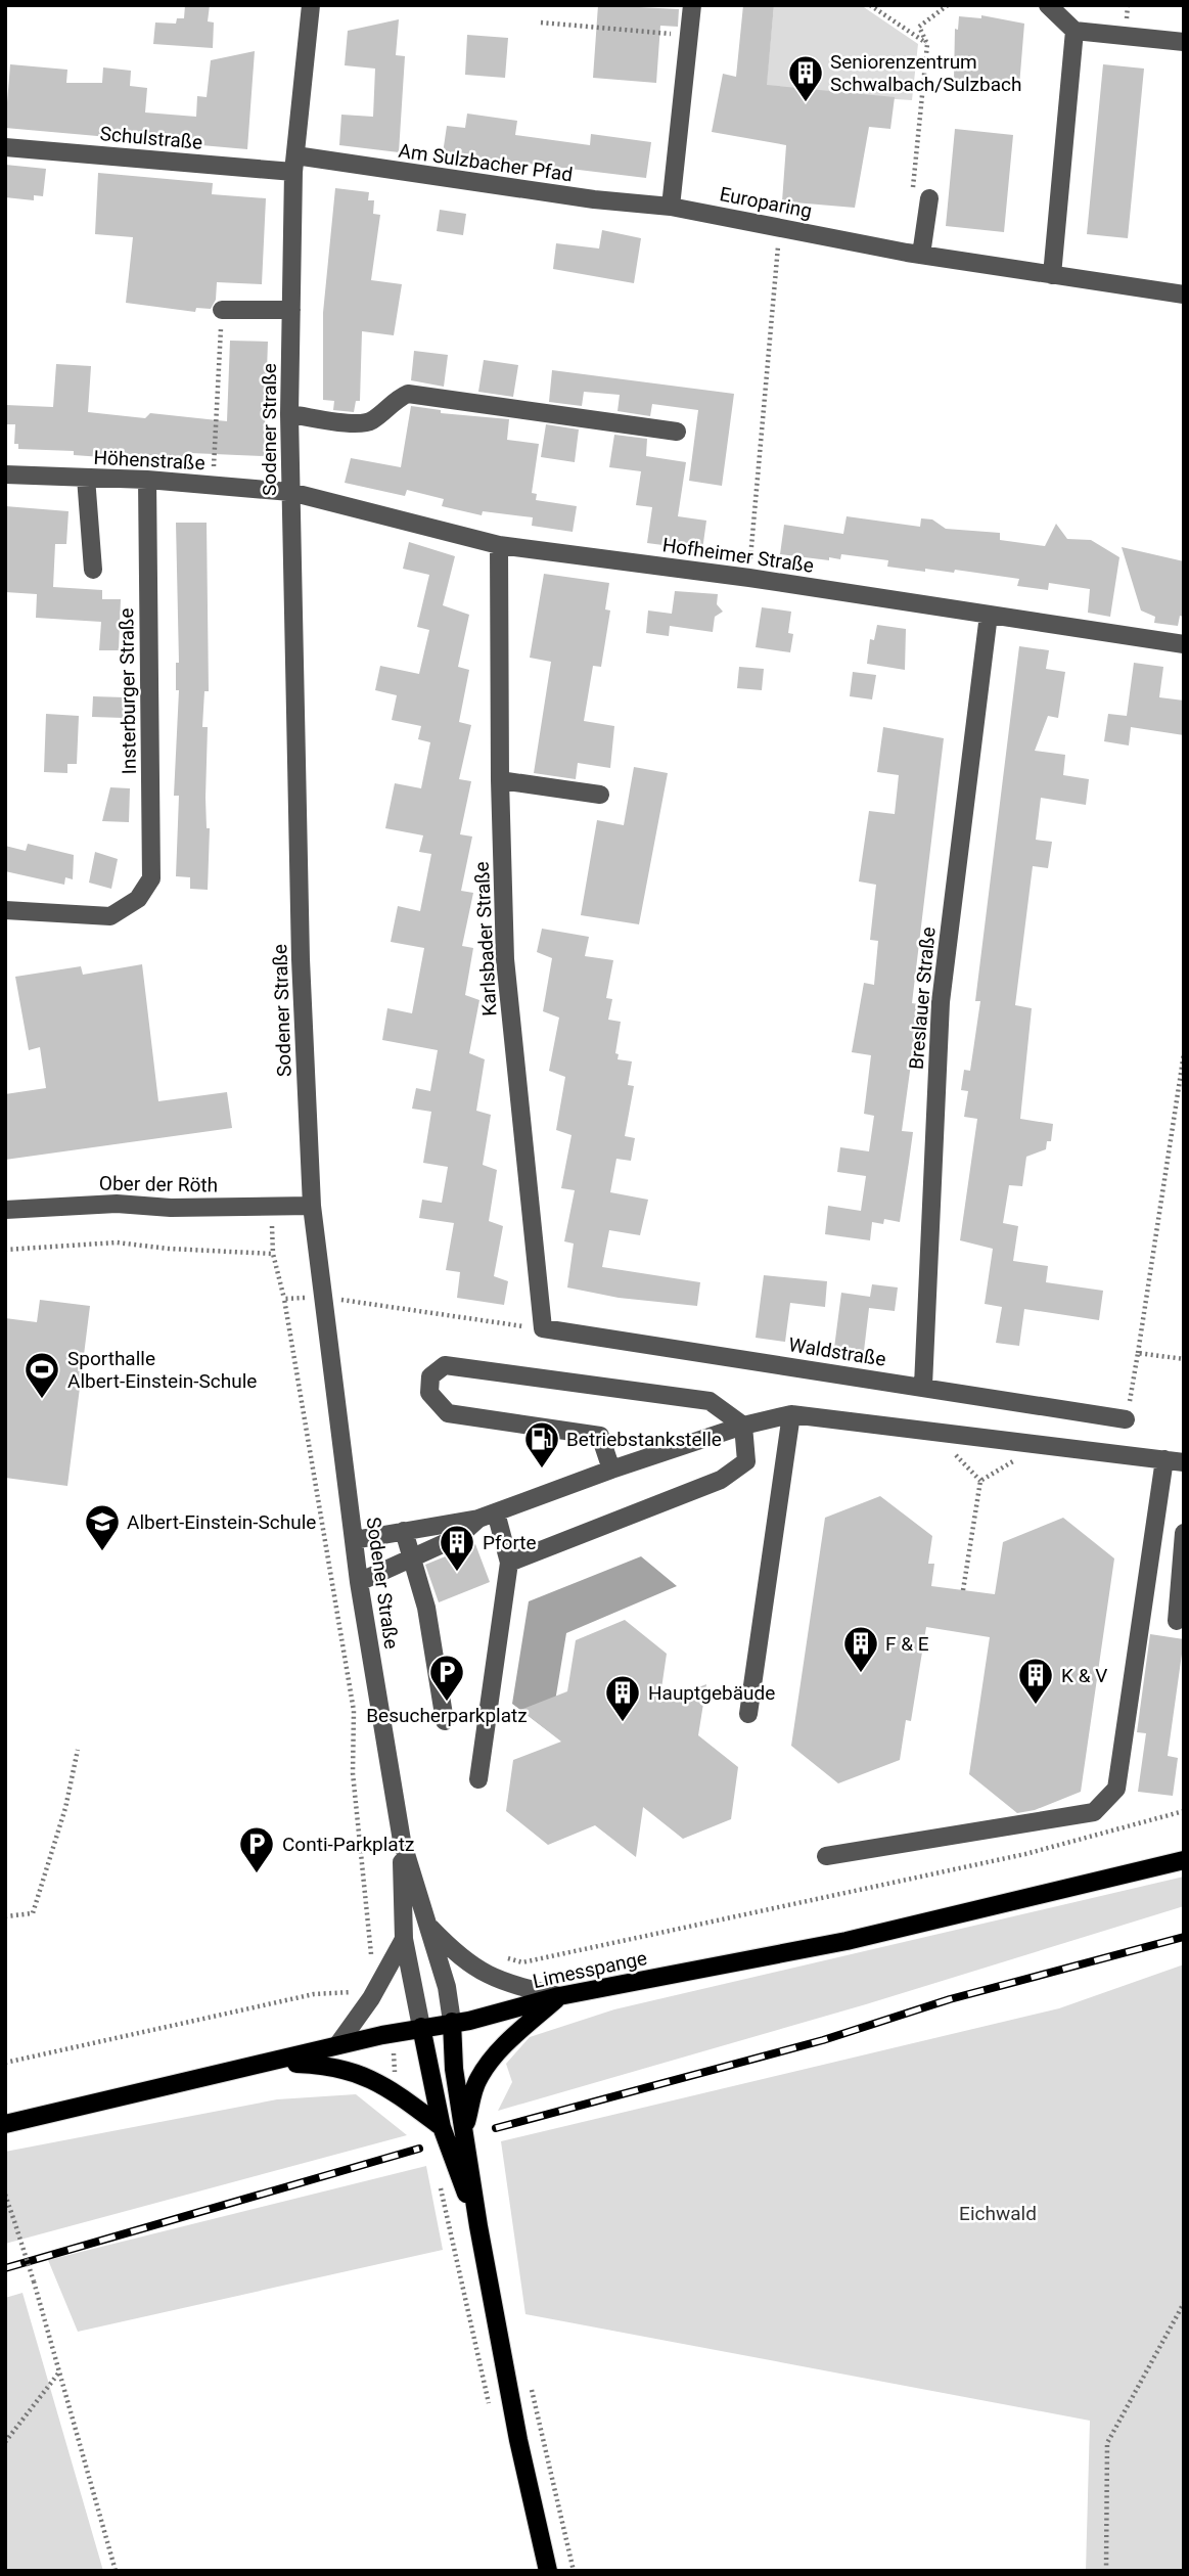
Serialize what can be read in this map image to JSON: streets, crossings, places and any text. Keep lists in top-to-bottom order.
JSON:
{
  "streets": {
    "main road": ["Sodener Straße", "Limesspange"],
    "street": [
      "Schulstraße",
      "Am Sulzbacher Pfad",
      "Europaring",
      "Höhenstraße",
      "Hofheimer Straße",
      "Insterburger Straße",
      "Karlsbader Straße",
      "Breslauer Straße",
      "Ober der Röth",
      "Waldstraße"
    ]
  },
  "crossings": [
    ["Schulstraße", "Am Sulzbacher Pfad"],
    ["Schulstraße", "Sodener Straße"],
    ["Am Sulzbacher Pfad", "Europaring"],
    ["Am Sulzbacher Pfad", "Sodener Straße"],
    ["Sodener Straße", "Höhenstraße"],
    ["Sodener Straße", "Hofheimer Straße"],
    ["Sodener Straße", "Ober der Röth"],
    ["Sodener Straße", "Limesspange"],
    ["Höhenstraße", "Hofheimer Straße"],
    ["Höhenstraße", "Insterburger Straße"],
    ["Hofheimer Straße", "Karlsbader Straße"],
    ["Hofheimer Straße", "Breslauer Straße"],
    ["Karlsbader Straße", "Waldstraße"],
    ["Breslauer Straße", "Waldstraße"]
  ],
  "parks": ["Eichwald"],
  "places": {
    "building": [
      "Seniorenzentrum Schwalbach/Sulzbach",
      "Pforte",
      "F & E",
      "K & V",
      "Hauptgebäude"
    ],
    "sports": ["Sporthalle Albert-Einstein-Schule"],
    "fuel station": ["Betriebstankstelle"],
    "school or university": ["Albert-Einstein-Schule"],
    "parking": ["Besucherparkplatz", "Conti-Parkplatz"]
  }
}
